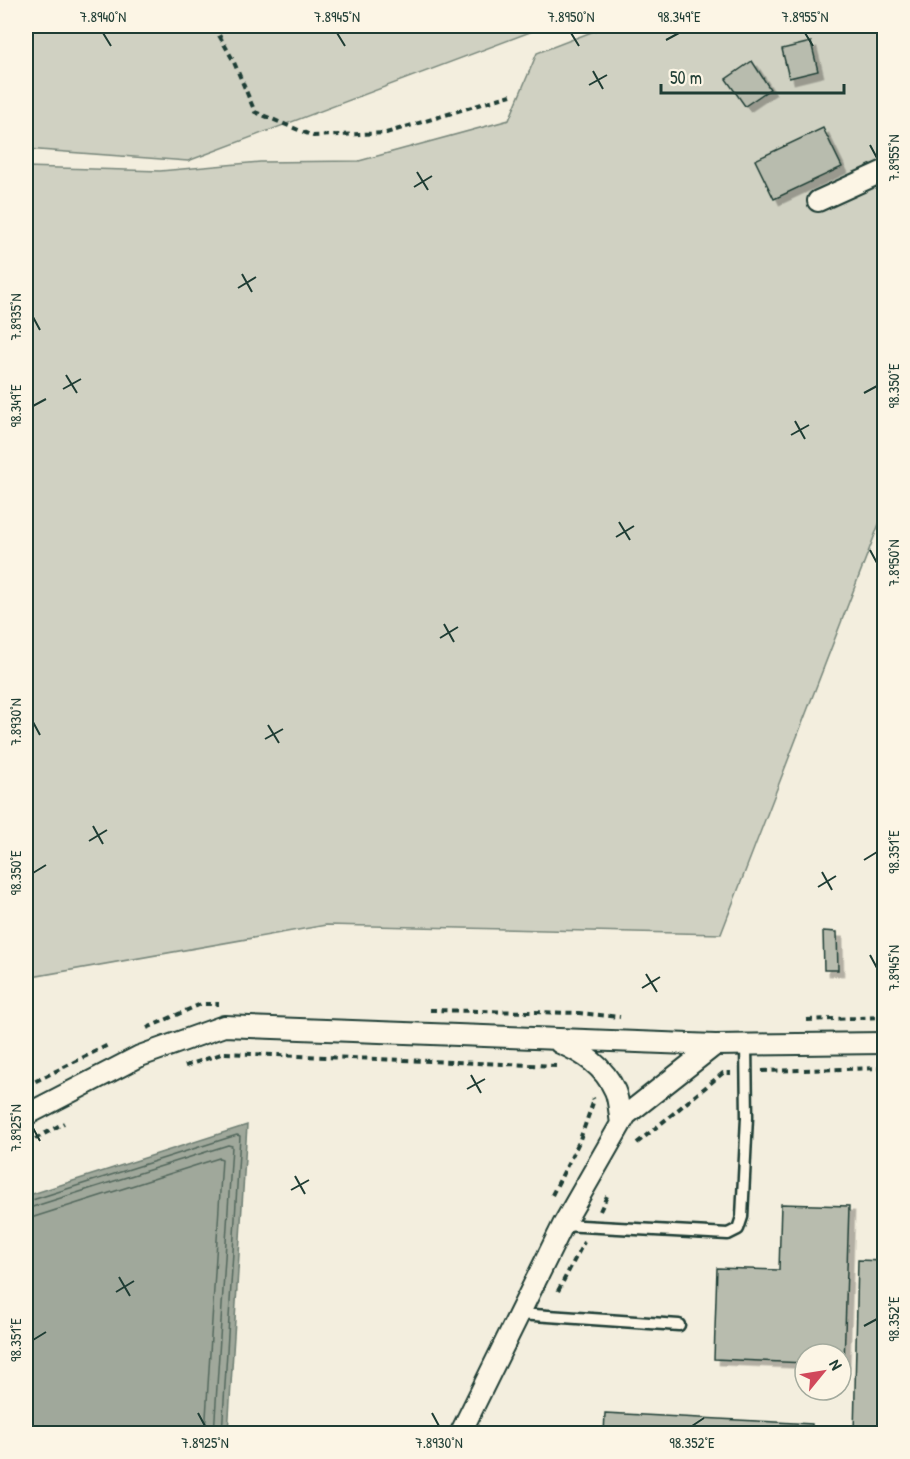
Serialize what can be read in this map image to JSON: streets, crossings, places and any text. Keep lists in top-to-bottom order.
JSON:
{
  "scale_bar": "50 m",
  "north": "top right",
  "coordinates": [
    "7.8940°N",
    "7.8945°N",
    "7.8950°N",
    "98.349°E",
    "7.8955°N",
    "7.8935°N",
    "98.350°E",
    "7.8930°N",
    "98.351°E",
    "7.8925°N",
    "98.352°E"
  ]
}
